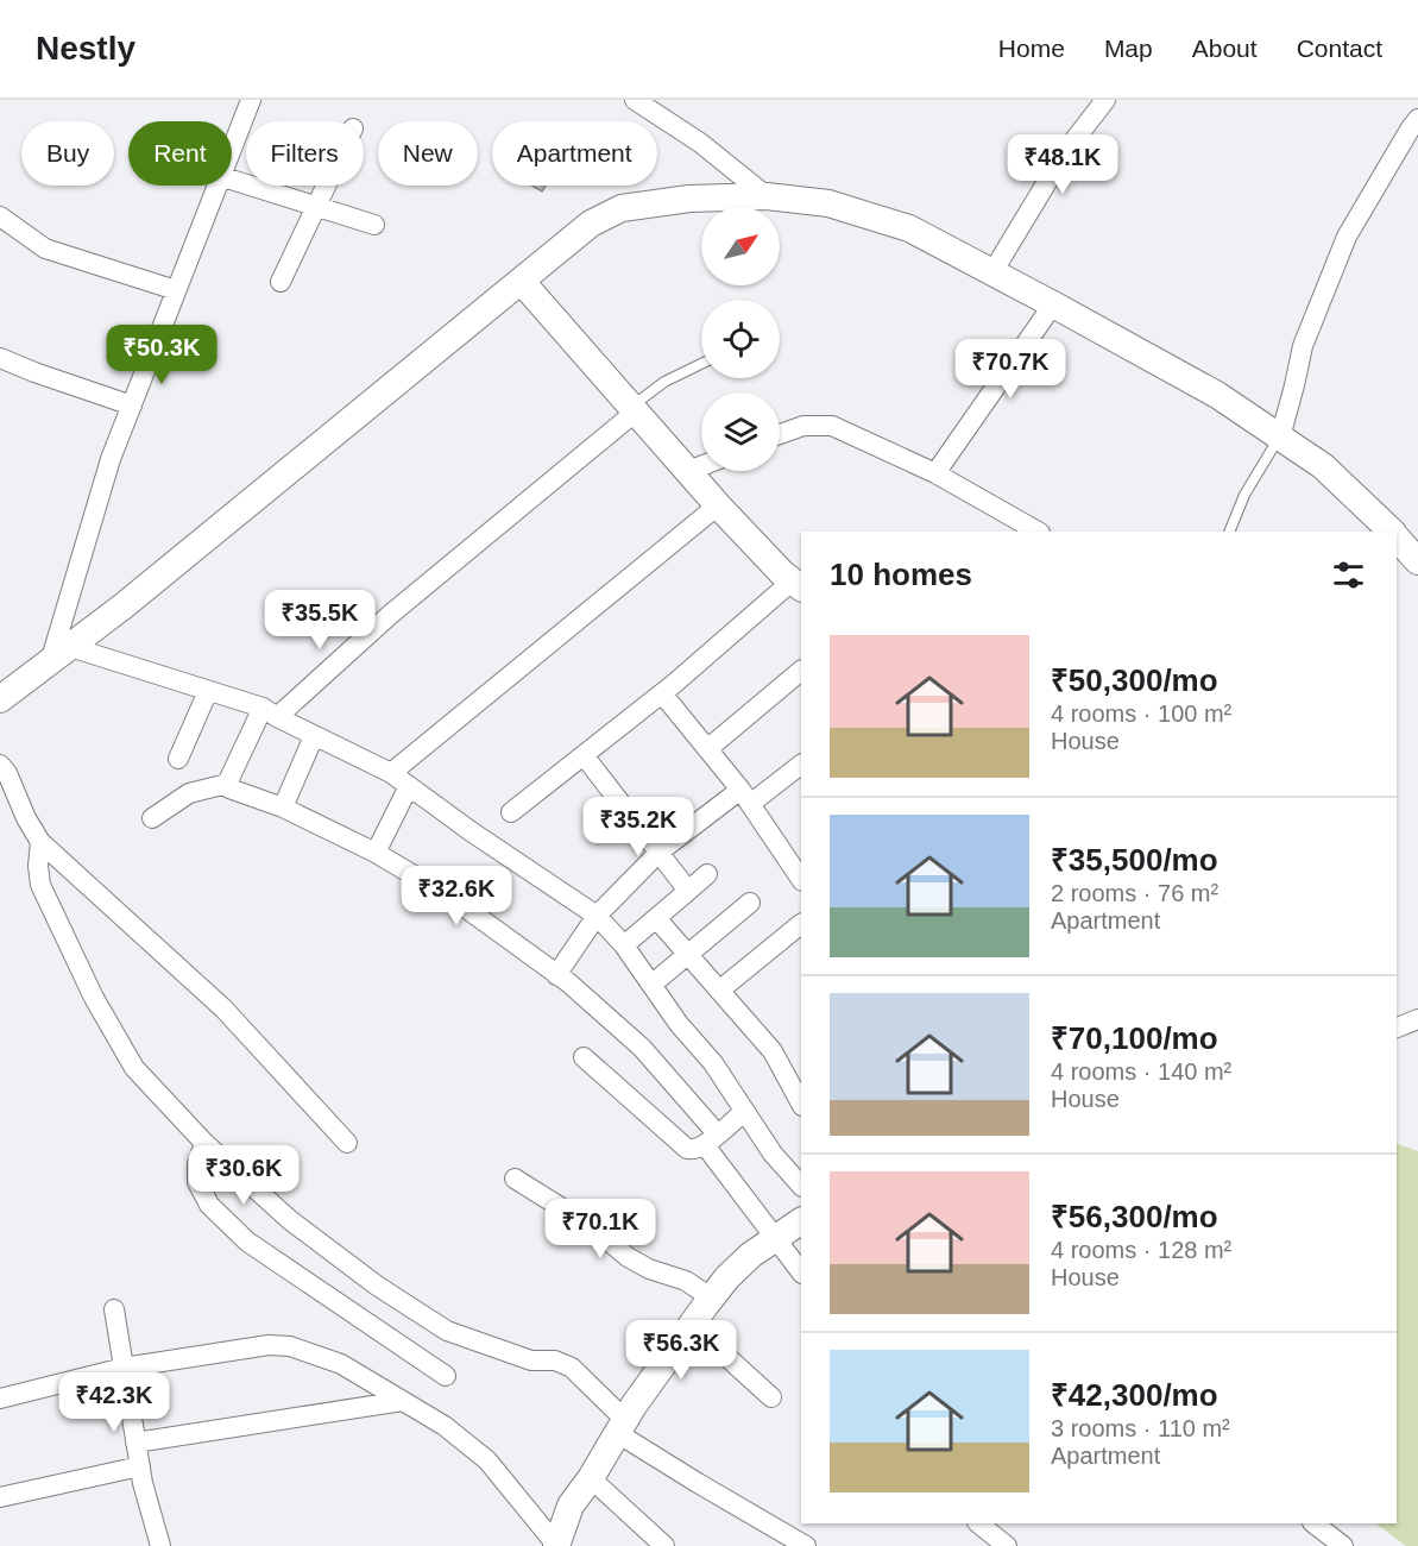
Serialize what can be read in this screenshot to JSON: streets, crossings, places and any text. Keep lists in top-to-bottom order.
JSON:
{
  "north": "top right",
  "page": {
    "header": "Nestly",
    "nav": [
      "Home",
      "Map",
      "About",
      "Contact"
    ],
    "chip": [
      "Buy",
      "Rent",
      "Filters",
      "New",
      "Apartment"
    ],
    "price": [
      "₹48.1K",
      "₹50.3K",
      "₹70.7K",
      "₹35.5K",
      "₹35.2K",
      "₹32.6K",
      "₹30.6K",
      "₹70.1K",
      "₹56.3K",
      "₹42.3K"
    ],
    "heading": "10 homes",
    "list": [
      {
        "name": "₹50,300/mo",
        "note": "4 rooms · 100 m² · House"
      },
      {
        "name": "₹35,500/mo",
        "note": "2 rooms · 76 m² · Apartment"
      },
      {
        "name": "₹70,100/mo",
        "note": "4 rooms · 140 m² · House"
      },
      {
        "name": "₹56,300/mo",
        "note": "4 rooms · 128 m² · House"
      },
      {
        "name": "₹42,300/mo",
        "note": "3 rooms · 110 m² · Apartment"
      }
    ]
  }
}
